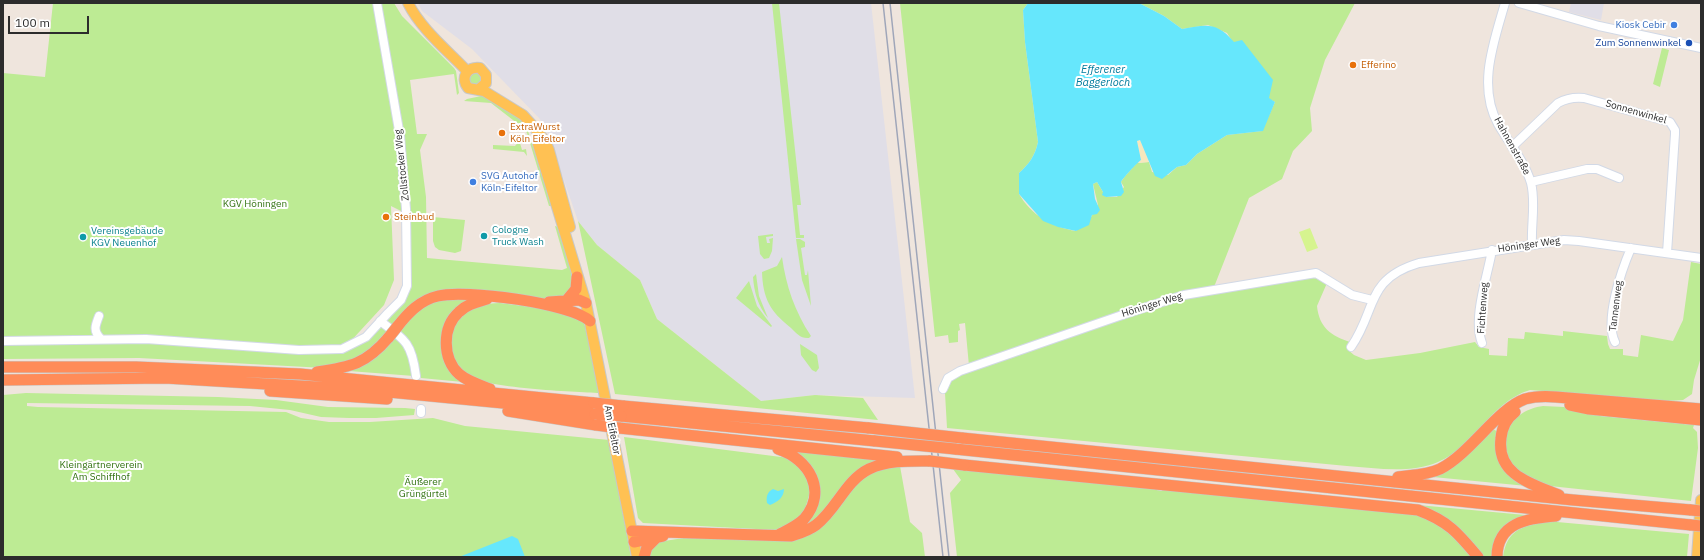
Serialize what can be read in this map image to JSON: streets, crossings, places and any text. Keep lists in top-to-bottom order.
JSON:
{
  "streets": {
    "main road": ["Am Eifeltor"],
    "street": [
      "Sonnenwinkel",
      "Hahnenstraße",
      "Zollstocker Weg",
      "Höninger Weg",
      "Tannenweg",
      "Fichtenweg"
    ]
  },
  "crossings": [
    ["Sonnenwinkel", "Hahnenstraße"],
    ["Sonnenwinkel", "Höninger Weg"],
    ["Hahnenstraße", "Höninger Weg"],
    ["Höninger Weg", "Tannenweg"],
    ["Höninger Weg", "Fichtenweg"]
  ],
  "water": ["Efferener Baggerloch"],
  "parks": ["KGV Höningen", "Kleingärtnerverein Am Schiffhof", "Äußerer Grüngürtel"],
  "places": [
    "Kiosk Cebir",
    "Zum Sonnenwinkel",
    "Efferino",
    "ExtraWurst Köln Eifeltor",
    "SVG Autohof Köln-Eifeltor",
    "Steinbud",
    "Cologne Truck Wash",
    "Vereinsgebäude KGV Neuenhof"
  ],
  "scale_bar": "100 m"
}
